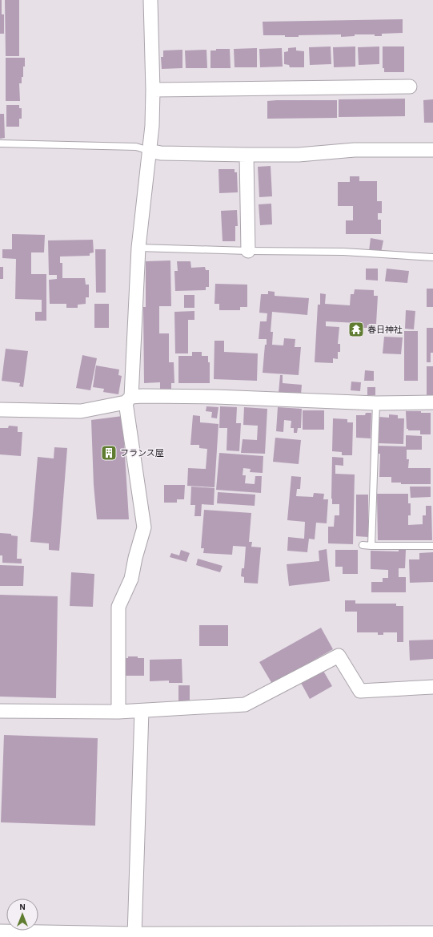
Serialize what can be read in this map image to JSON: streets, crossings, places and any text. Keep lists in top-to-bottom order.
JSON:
{
  "places": {
    "temple": ["春日神社"],
    "building": ["フランス屋"]
  },
  "north": "top"
}
